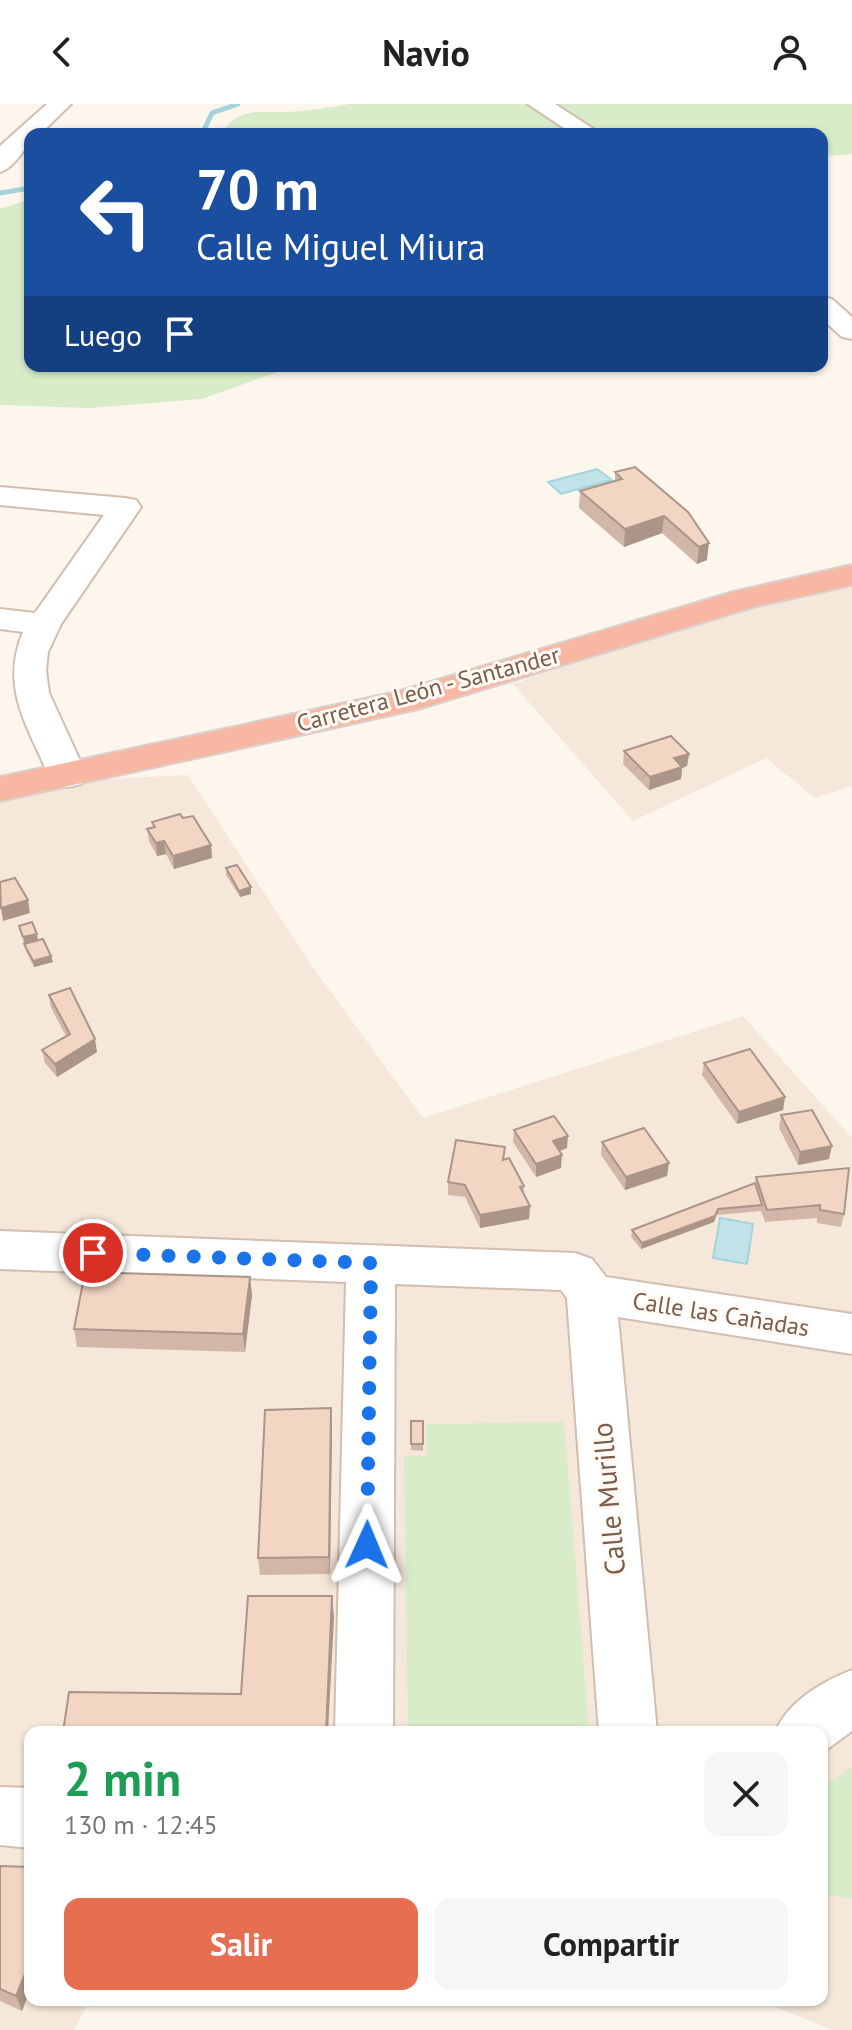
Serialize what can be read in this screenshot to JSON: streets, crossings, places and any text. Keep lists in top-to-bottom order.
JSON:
{
  "streets": {
    "highway": ["Carretera León - Santander"],
    "street": ["Calle las Cañadas", "Calle Murillo"]
  },
  "crossings": [
    ["Calle las Cañadas", "Calle Murillo"]
  ],
  "page": {
    "header": "Navio",
    "turn": ["70 m", "Calle Miguel Miura"],
    "then": "Luego",
    "heading": ["2 min", "130 m · 12:45"],
    "buttons": ["Salir", "Compartir"]
  }
}
